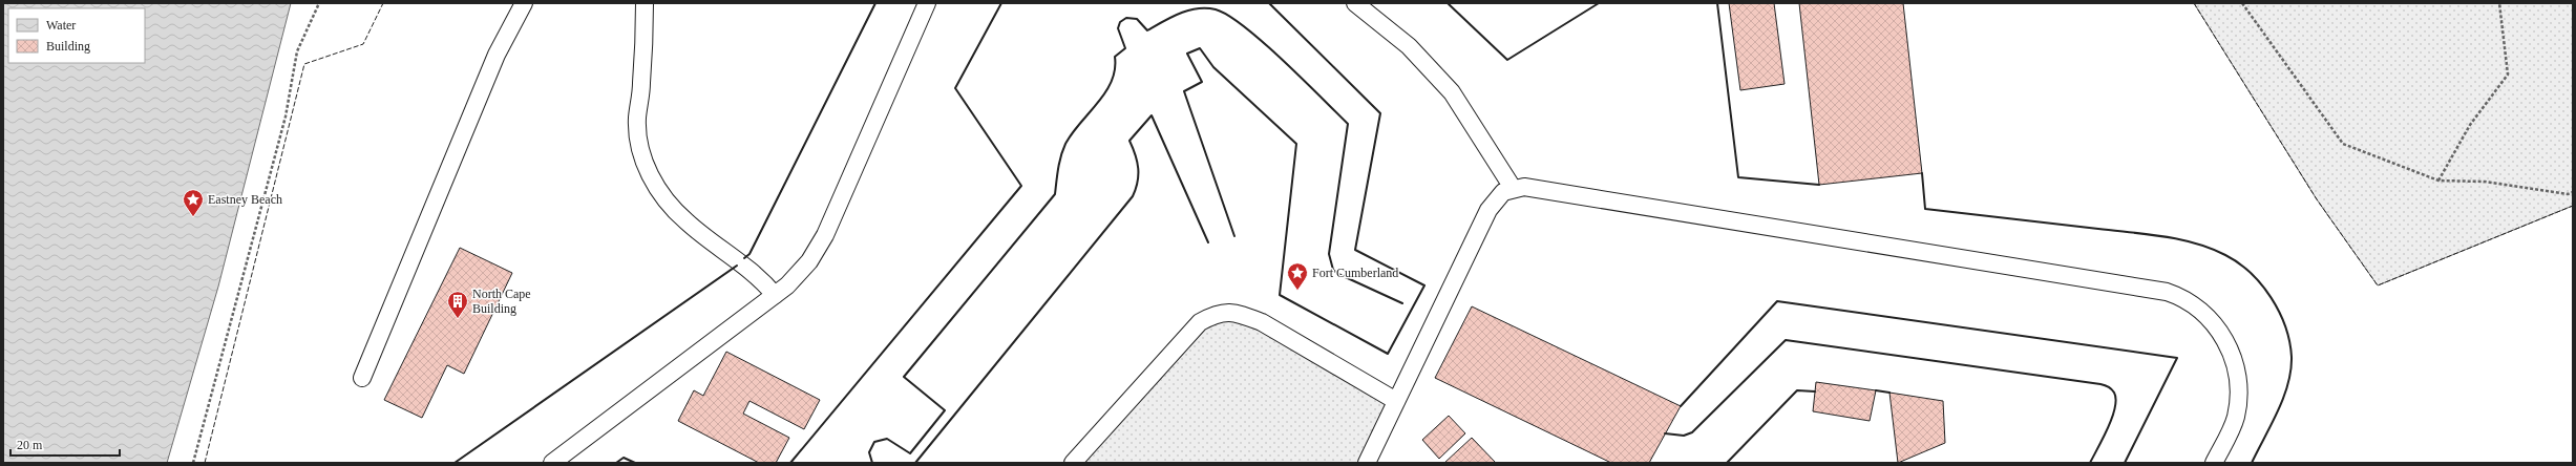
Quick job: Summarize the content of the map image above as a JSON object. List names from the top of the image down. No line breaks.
{"places":{"place":["Eastney Beach","Fort Cumberland"],"building":["North Cape Building"]},"legend":["Water","Building"],"scale_bar":"20 m"}
